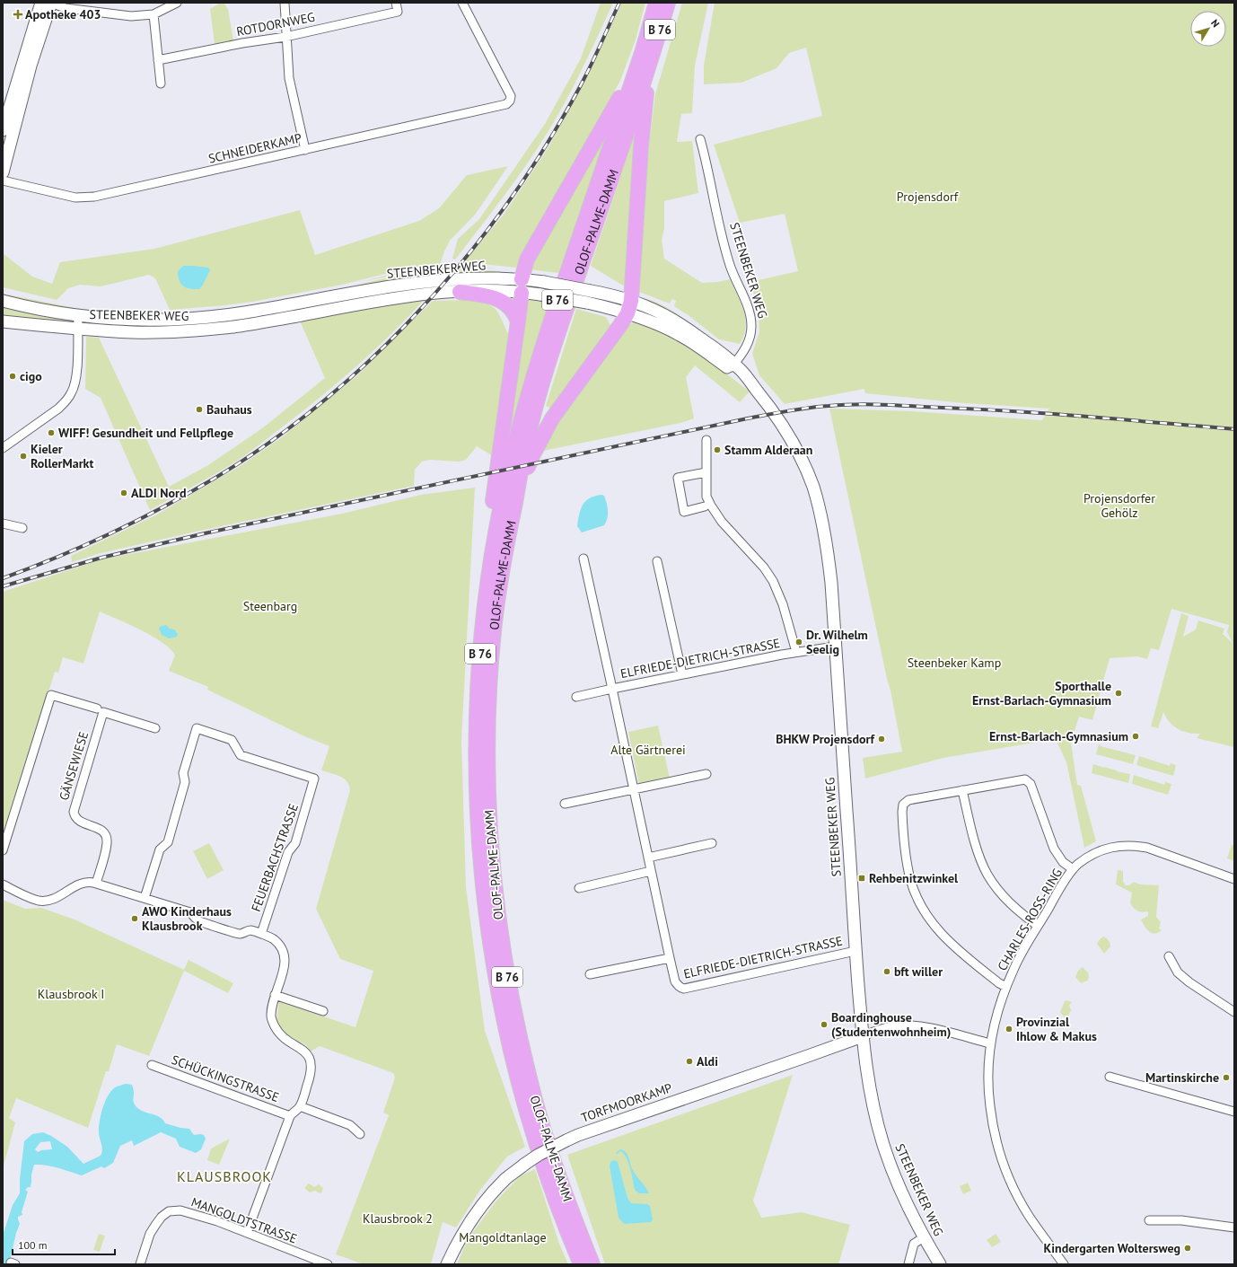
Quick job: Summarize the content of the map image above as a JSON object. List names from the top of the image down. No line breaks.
{"streets":{"highway":["B 76","OLOF-PALME-DAMM"],"main road":["STEENBEKER WEG","TORFMOORKAMP"],"street":["ROTDORNWEG","SCHNEIDERKAMP","ELFRIEDE-DIETRICH-STRASSE","GÄNSEWIESE","FEUERBACHSTRASSE","CHARLES-ROSS-RING","SCHÜCKINGSTRASSE","MANGOLDTSTRASSE"]},"crossings":[["STEENBEKER WEG","ELFRIEDE-DIETRICH-STRASSE"],["STEENBEKER WEG","TORFMOORKAMP"]],"districts":["KLAUSBROOK"],"parks":["Projensdorf","Projensdorfer Gehölz","Steenbarg","Steenbeker Kamp","Alte Gärtnerei","Klausbrook I","Klausbrook 2","Mangoldtanlage"],"places":{"health":["Apotheke 403"],"other":["cigo","Bauhaus","WIFF! Gesundheit und Fellpflege","Stamm Alderaan","Kieler RollerMarkt","ALDI Nord","Dr. Wilhelm Seelig","Sporthalle Ernst-Barlach-Gymnasium","Ernst-Barlach-Gymnasium","BHKW Projensdorf","AWO Kinderhaus Klausbrook","bft willer","Boardinghouse (Studentenwohnheim)","Provinzial Ihlow & Makus","Aldi","Martinskirche","Kindergarten Woltersweg"],"transit":["Rehbenitzwinkel"]},"scale_bar":"100 m","north":"top right"}
